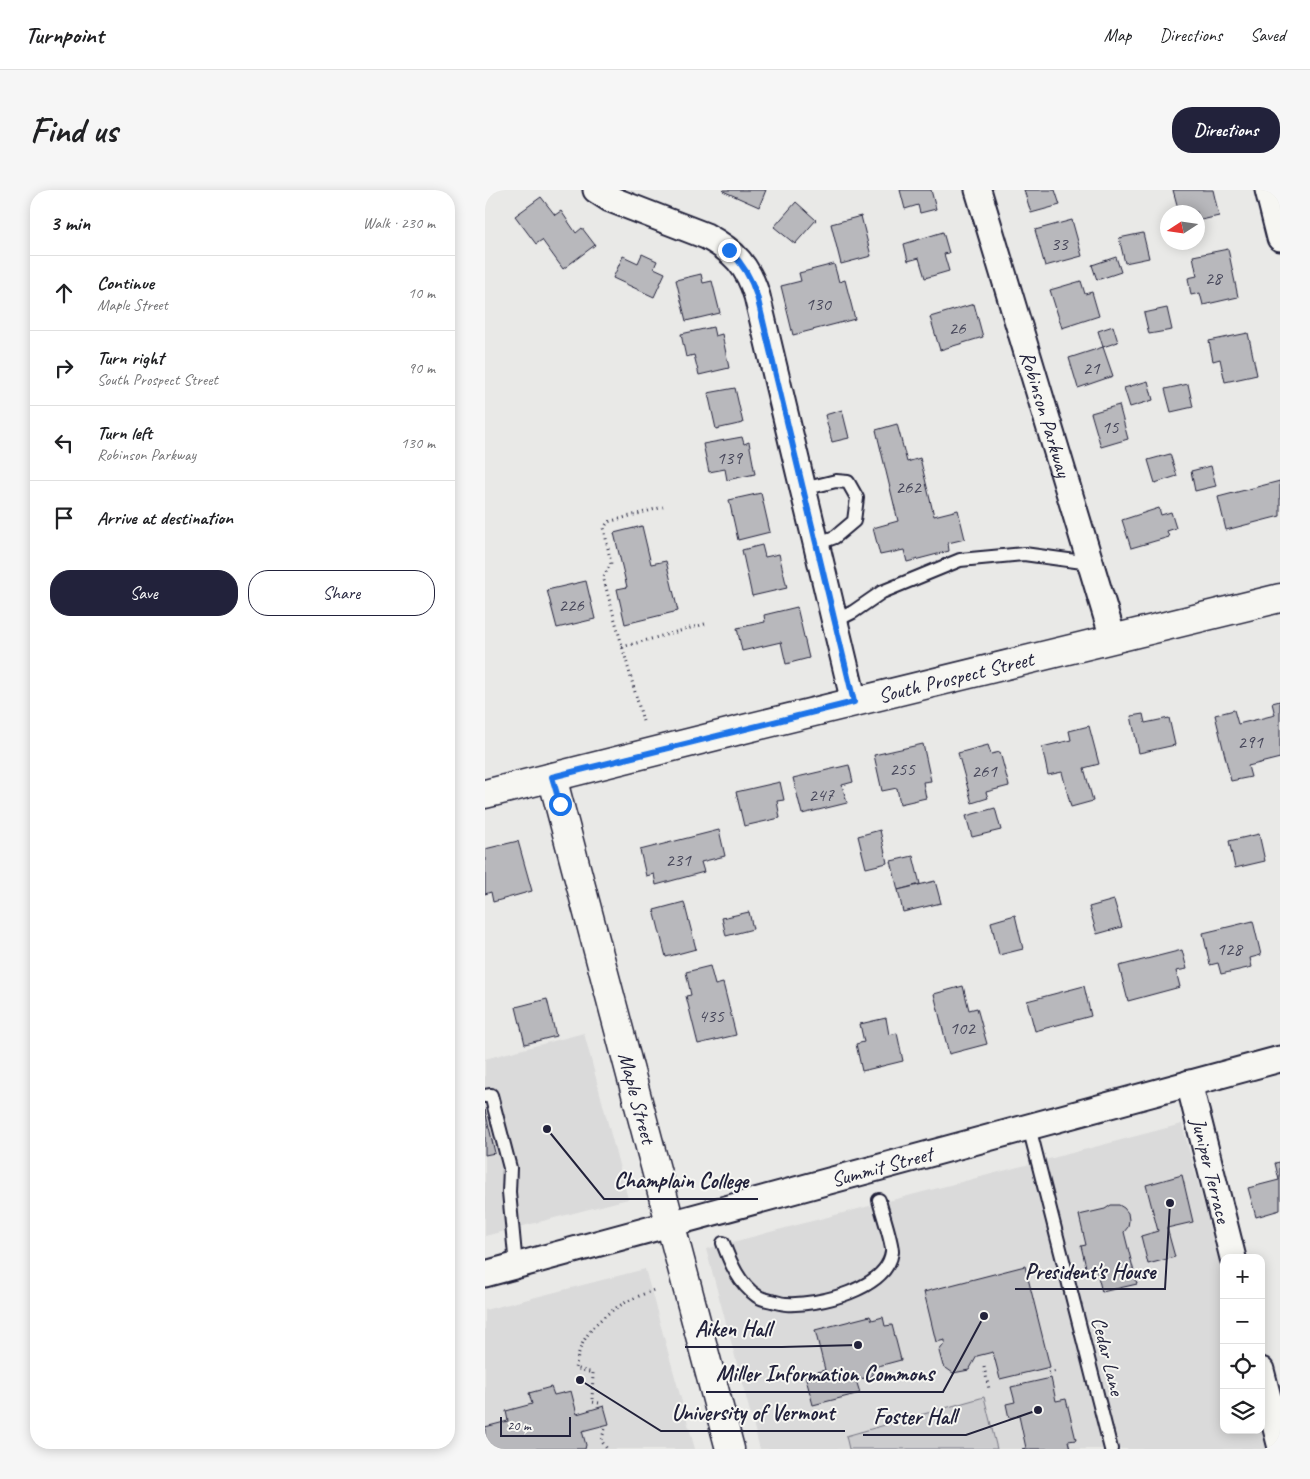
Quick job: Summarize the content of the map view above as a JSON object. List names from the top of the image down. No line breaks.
{"streets":{"street":["Robinson Parkway","South Prospect Street","Maple Street","Summit Street","Juniper Terrace"],"lane":["Cedar Lane"]},"crossings":[["Robinson Parkway","South Prospect Street"],["South Prospect Street","Maple Street"],["Maple Street","Summit Street"],["Summit Street","Juniper Terrace"],["Summit Street","Cedar Lane"]],"places":["Champlain College","President's House","Miller Information Commons","Aiken Hall","University of Vermont","Foster Hall"],"house_numbers":["33","28","130","26","21","15","139","262","226","291","255","261","247","231","128","435","102"],"scale_bar":"20 m","north":"left","page":{"header":"Turnpoint","nav":["Map","Directions","Saved"],"buttons":["Directions",["Save","Share"]],"title":"Find us","heading":["3 min","Walk · 230 m"],"list":[["Continue","Maple Street","10 m"],["Turn right","South Prospect Street","90 m"],["Turn left","Robinson Parkway","130 m"],"Arrive at destination"],"map_buttons":["+","−"],"scale":"20 m"}}
